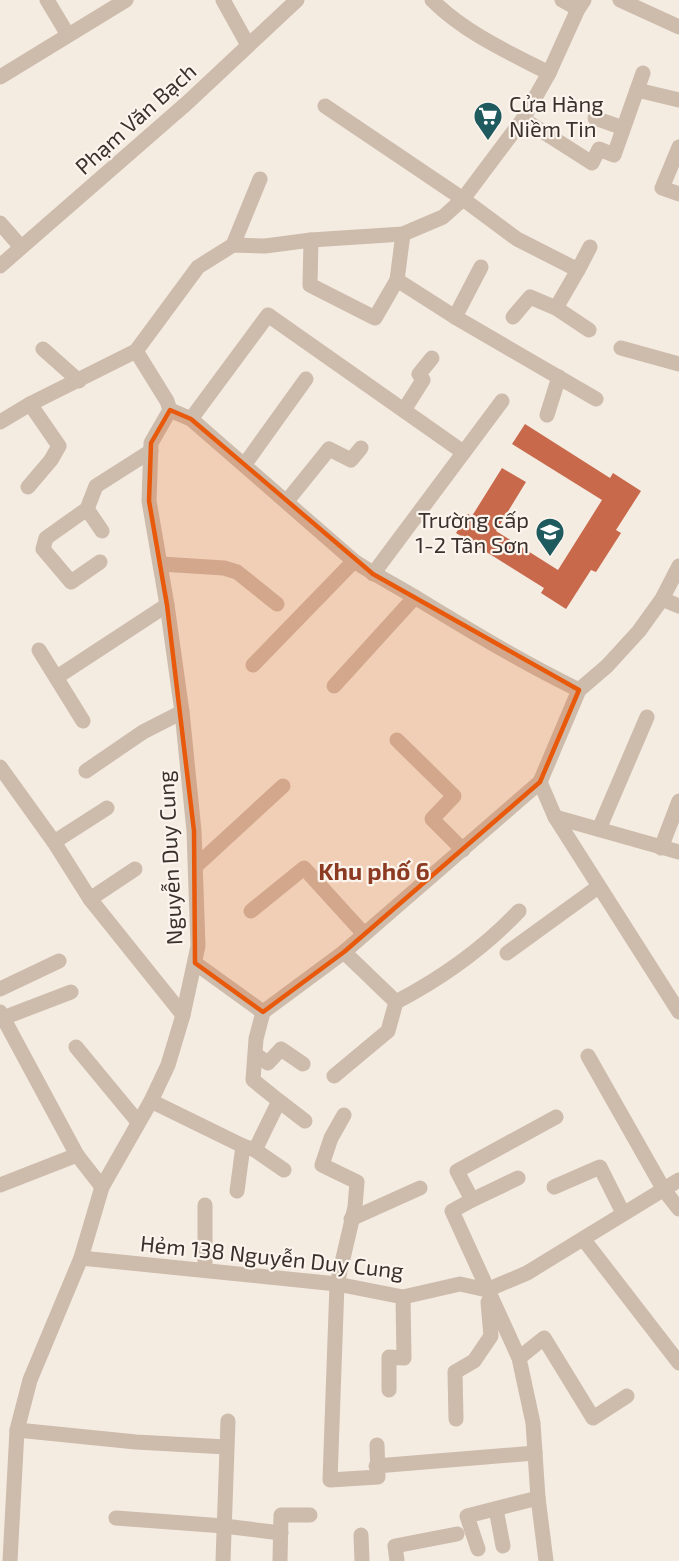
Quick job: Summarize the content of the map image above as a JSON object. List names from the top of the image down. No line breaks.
{"streets":{"street":["Phạm Văn Bạch","Nguyễn Duy Cung","Hẻm 138 Nguyễn Duy Cung"]},"crossings":[["Nguyễn Duy Cung","Hẻm 138 Nguyễn Duy Cung"]],"districts":["Khu phố 6"],"places":{"supermarket":["Cửa Hàng Niềm Tin"],"school or university":["Trường cấp 1-2 Tân Sơn"]}}
